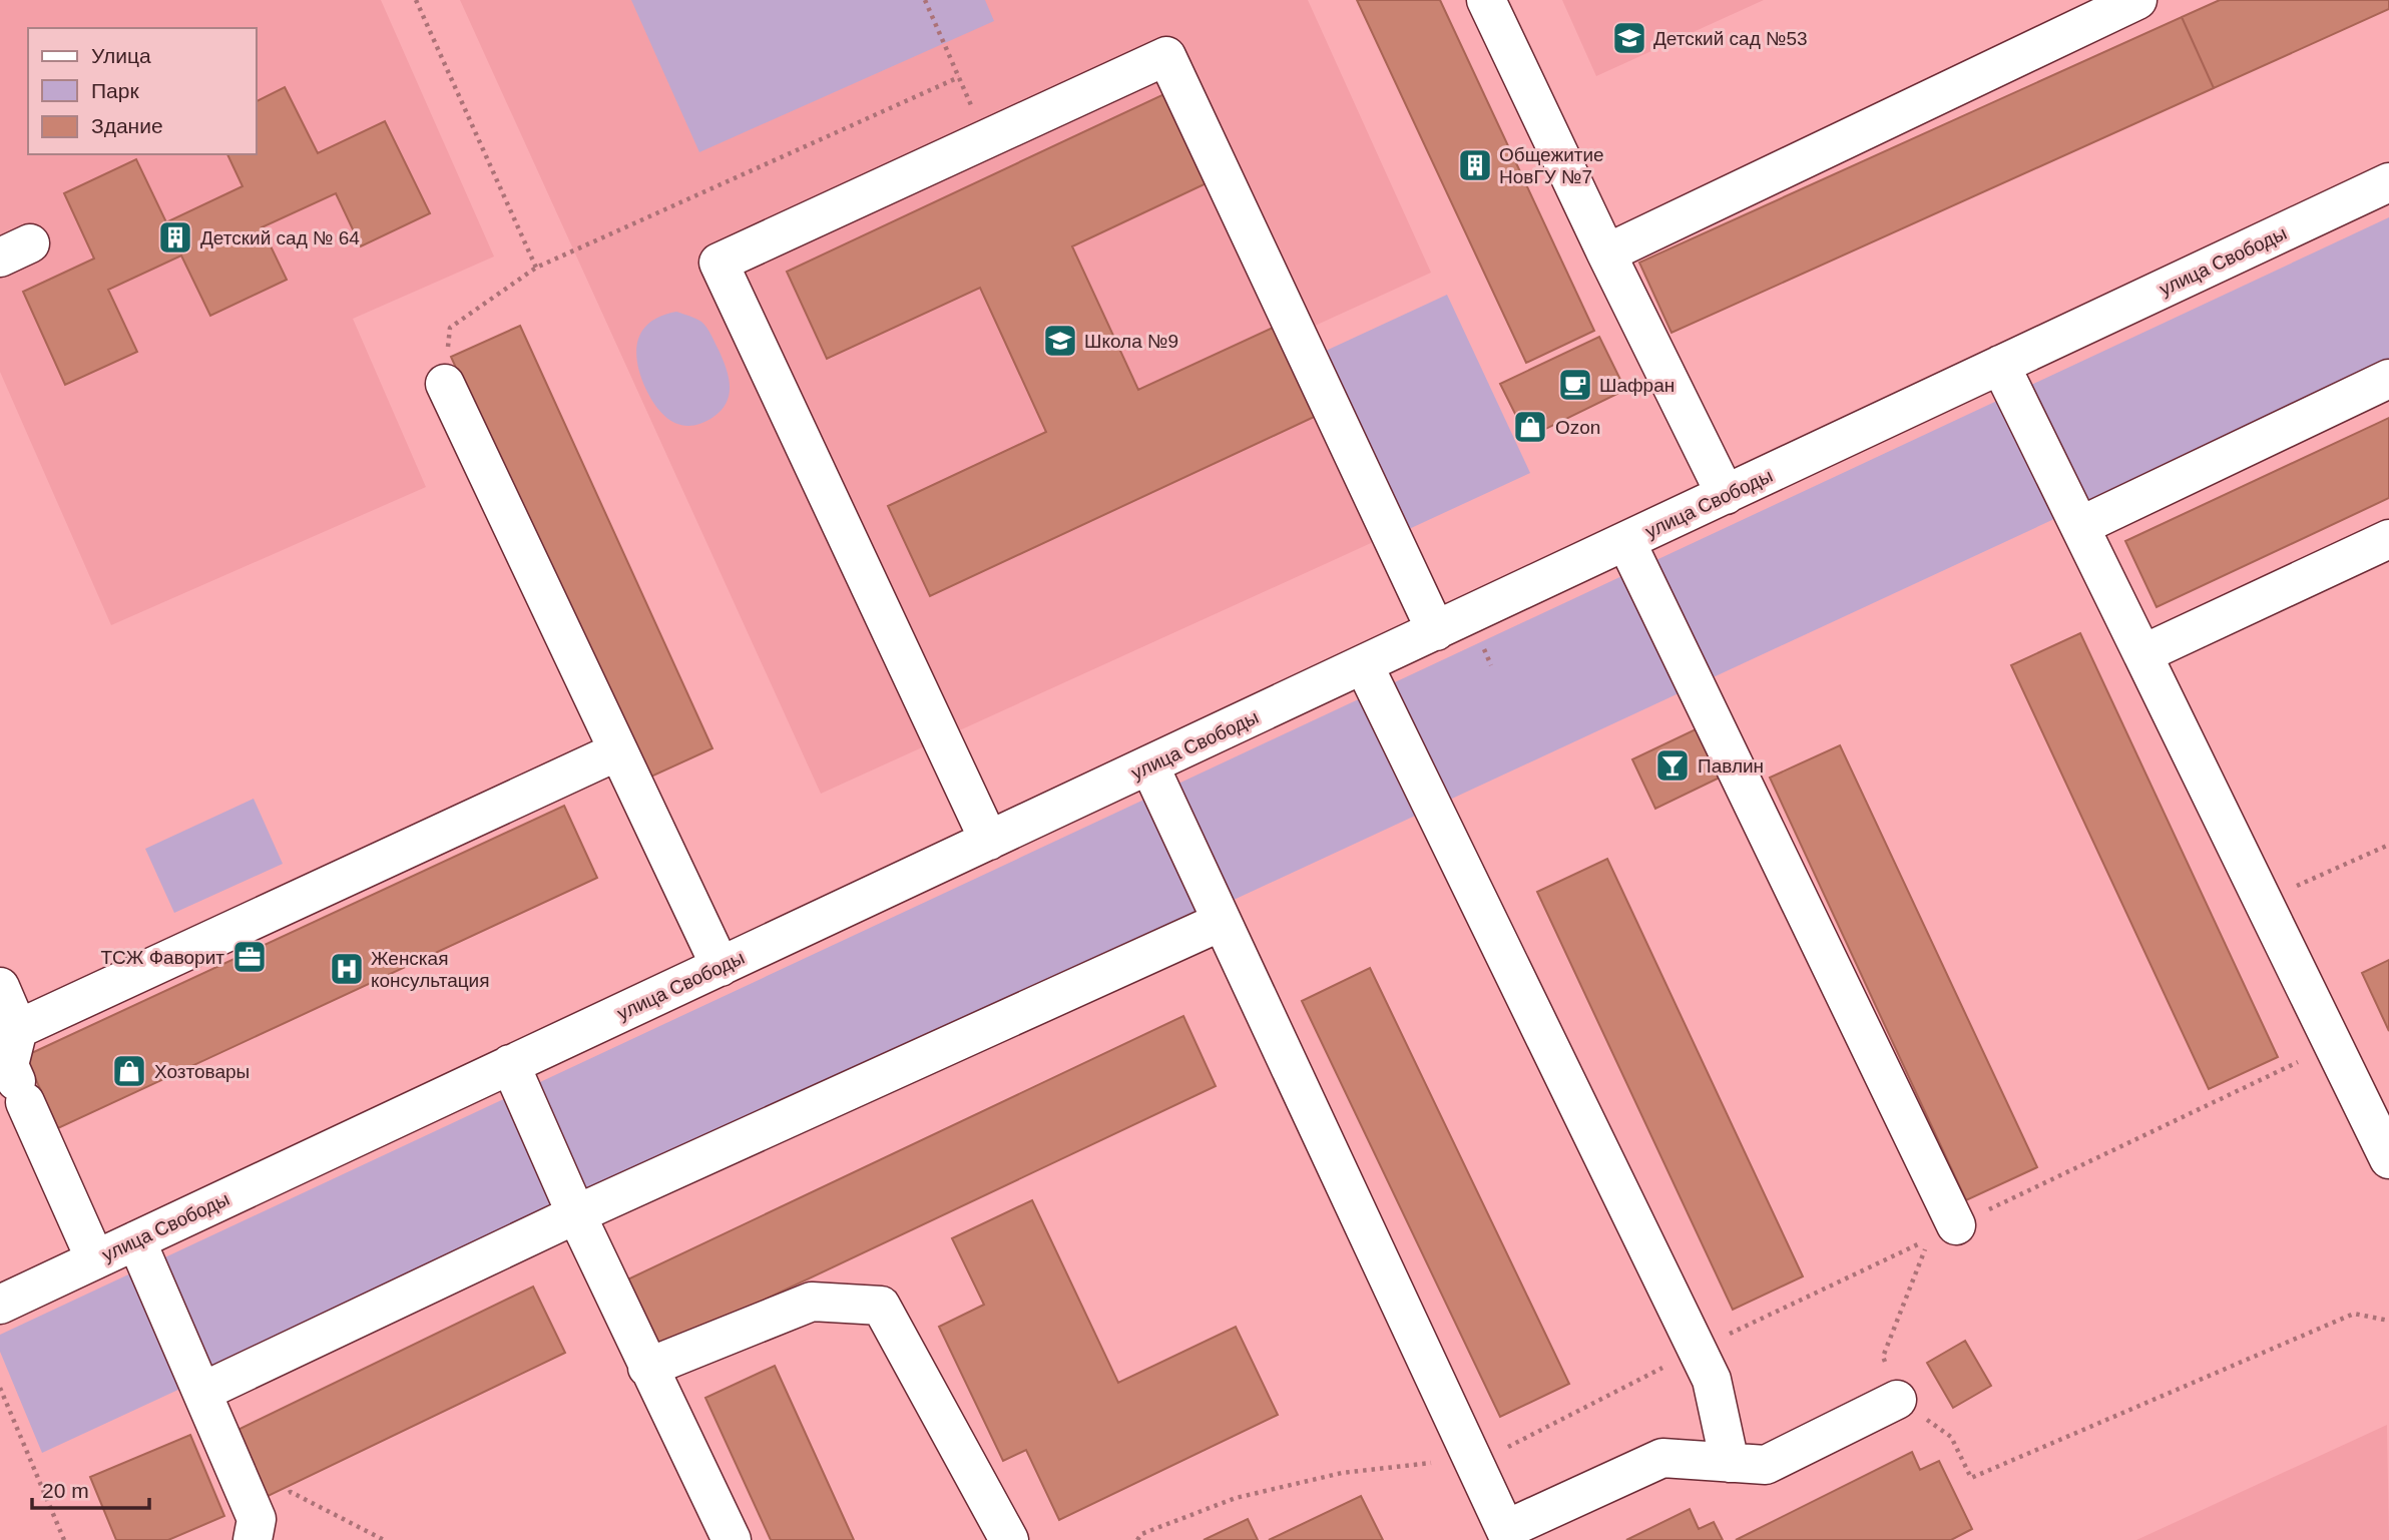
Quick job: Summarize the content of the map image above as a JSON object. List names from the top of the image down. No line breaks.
{"streets":{"street":["улица Свободы"]},"places":{"school or university":["Детский сад №53","Школа №9"],"building":["Общежитие НовГУ №7","Детский сад № 64"],"cafe":["Шафран"],"shop":["Ozon","Хозтовары"],"bar":["Павлин"],"office":["ТСЖ Фаворит"],"hospital":["Женская консультация"]},"legend":["Улица","Парк","Здание"],"scale_bar":"20 m"}
